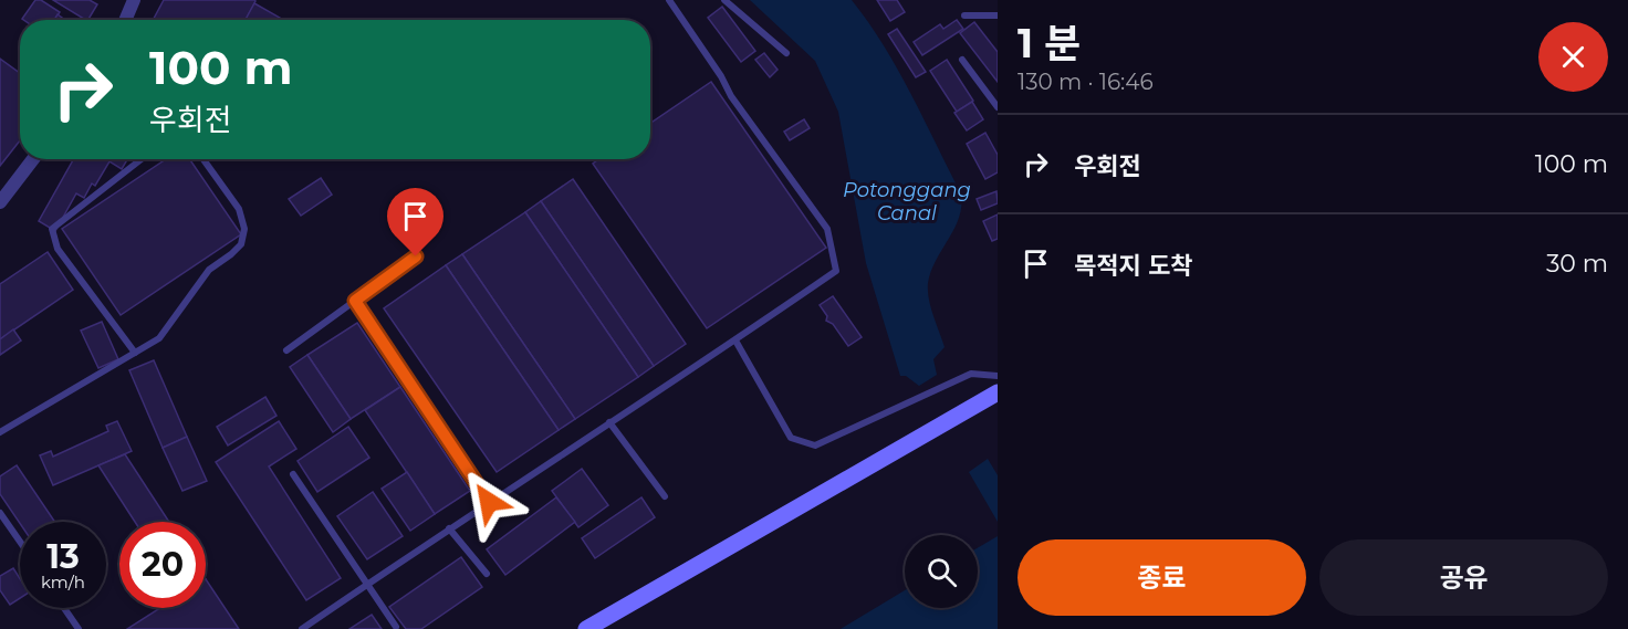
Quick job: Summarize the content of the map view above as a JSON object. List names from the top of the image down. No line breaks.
{"water":["Potonggang Canal"],"page":{"heading":["1 분","130 m · 16:46"],"turn":["100 m","우회전"],"list":[{"name":"우회전","value":"100 m"},{"name":"목적지 도착","value":"30 m"}],"speed":"13 km/h","limit":"20","buttons":["종료","공유"]}}
